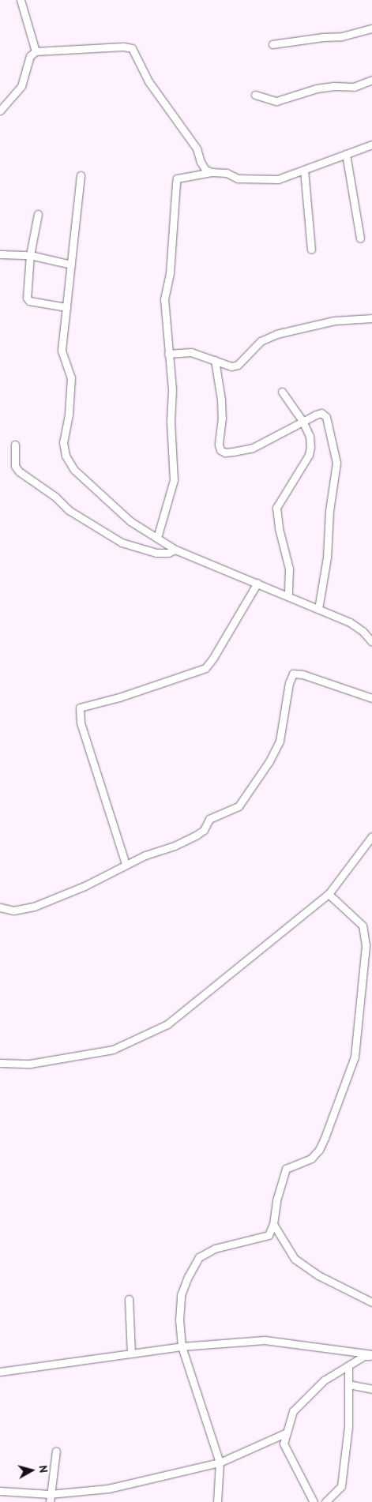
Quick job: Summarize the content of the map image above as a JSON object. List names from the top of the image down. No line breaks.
{"north":"right"}
